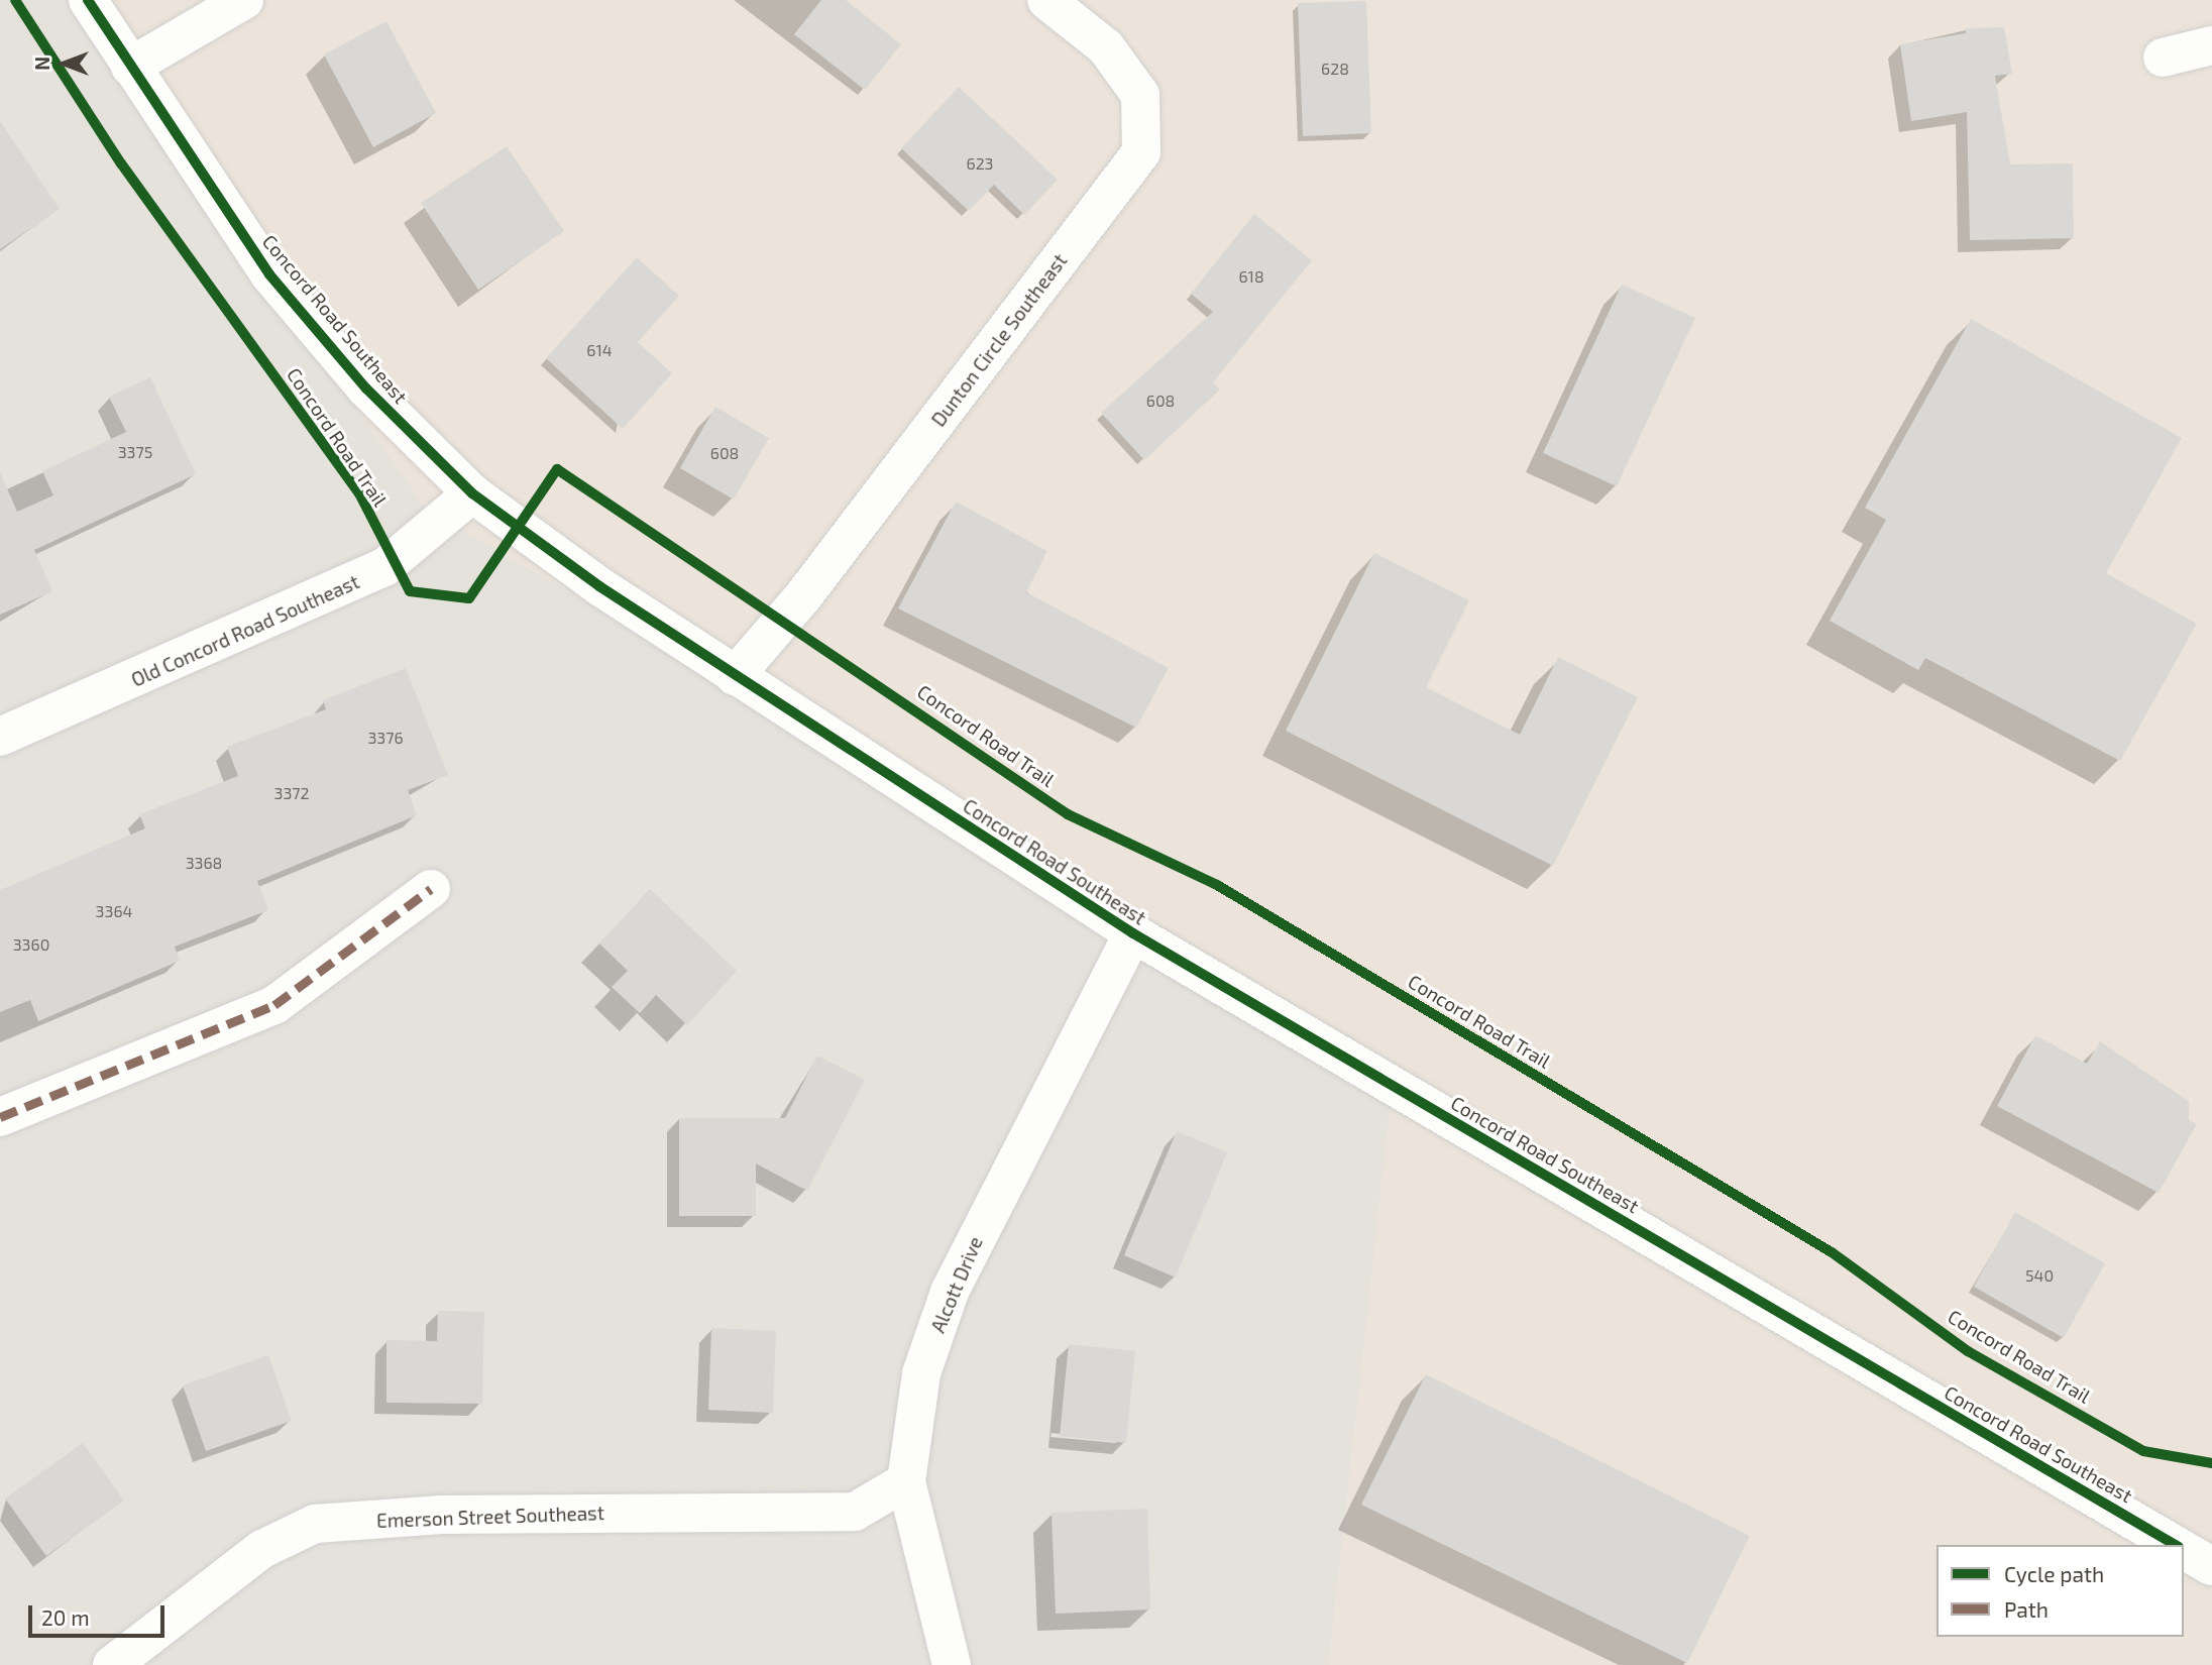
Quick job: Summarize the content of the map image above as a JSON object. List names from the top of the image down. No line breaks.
{"streets":{"street":["Concord Road Southeast","Dunton Circle Southeast","Old Concord Road Southeast","Alcott Drive","Emerson Street Southeast"],"cycle path":["Concord Road Trail"]},"crossings":[["Concord Road Southeast","Dunton Circle Southeast"],["Concord Road Southeast","Old Concord Road Southeast"],["Concord Road Southeast","Alcott Drive"],["Alcott Drive","Emerson Street Southeast"]],"house_numbers":["628","623","618","614","608","3375","608","3376","3372","3368","3364","3360","540"],"legend":["Cycle path","Path"],"scale_bar":"20 m","north":"left"}
